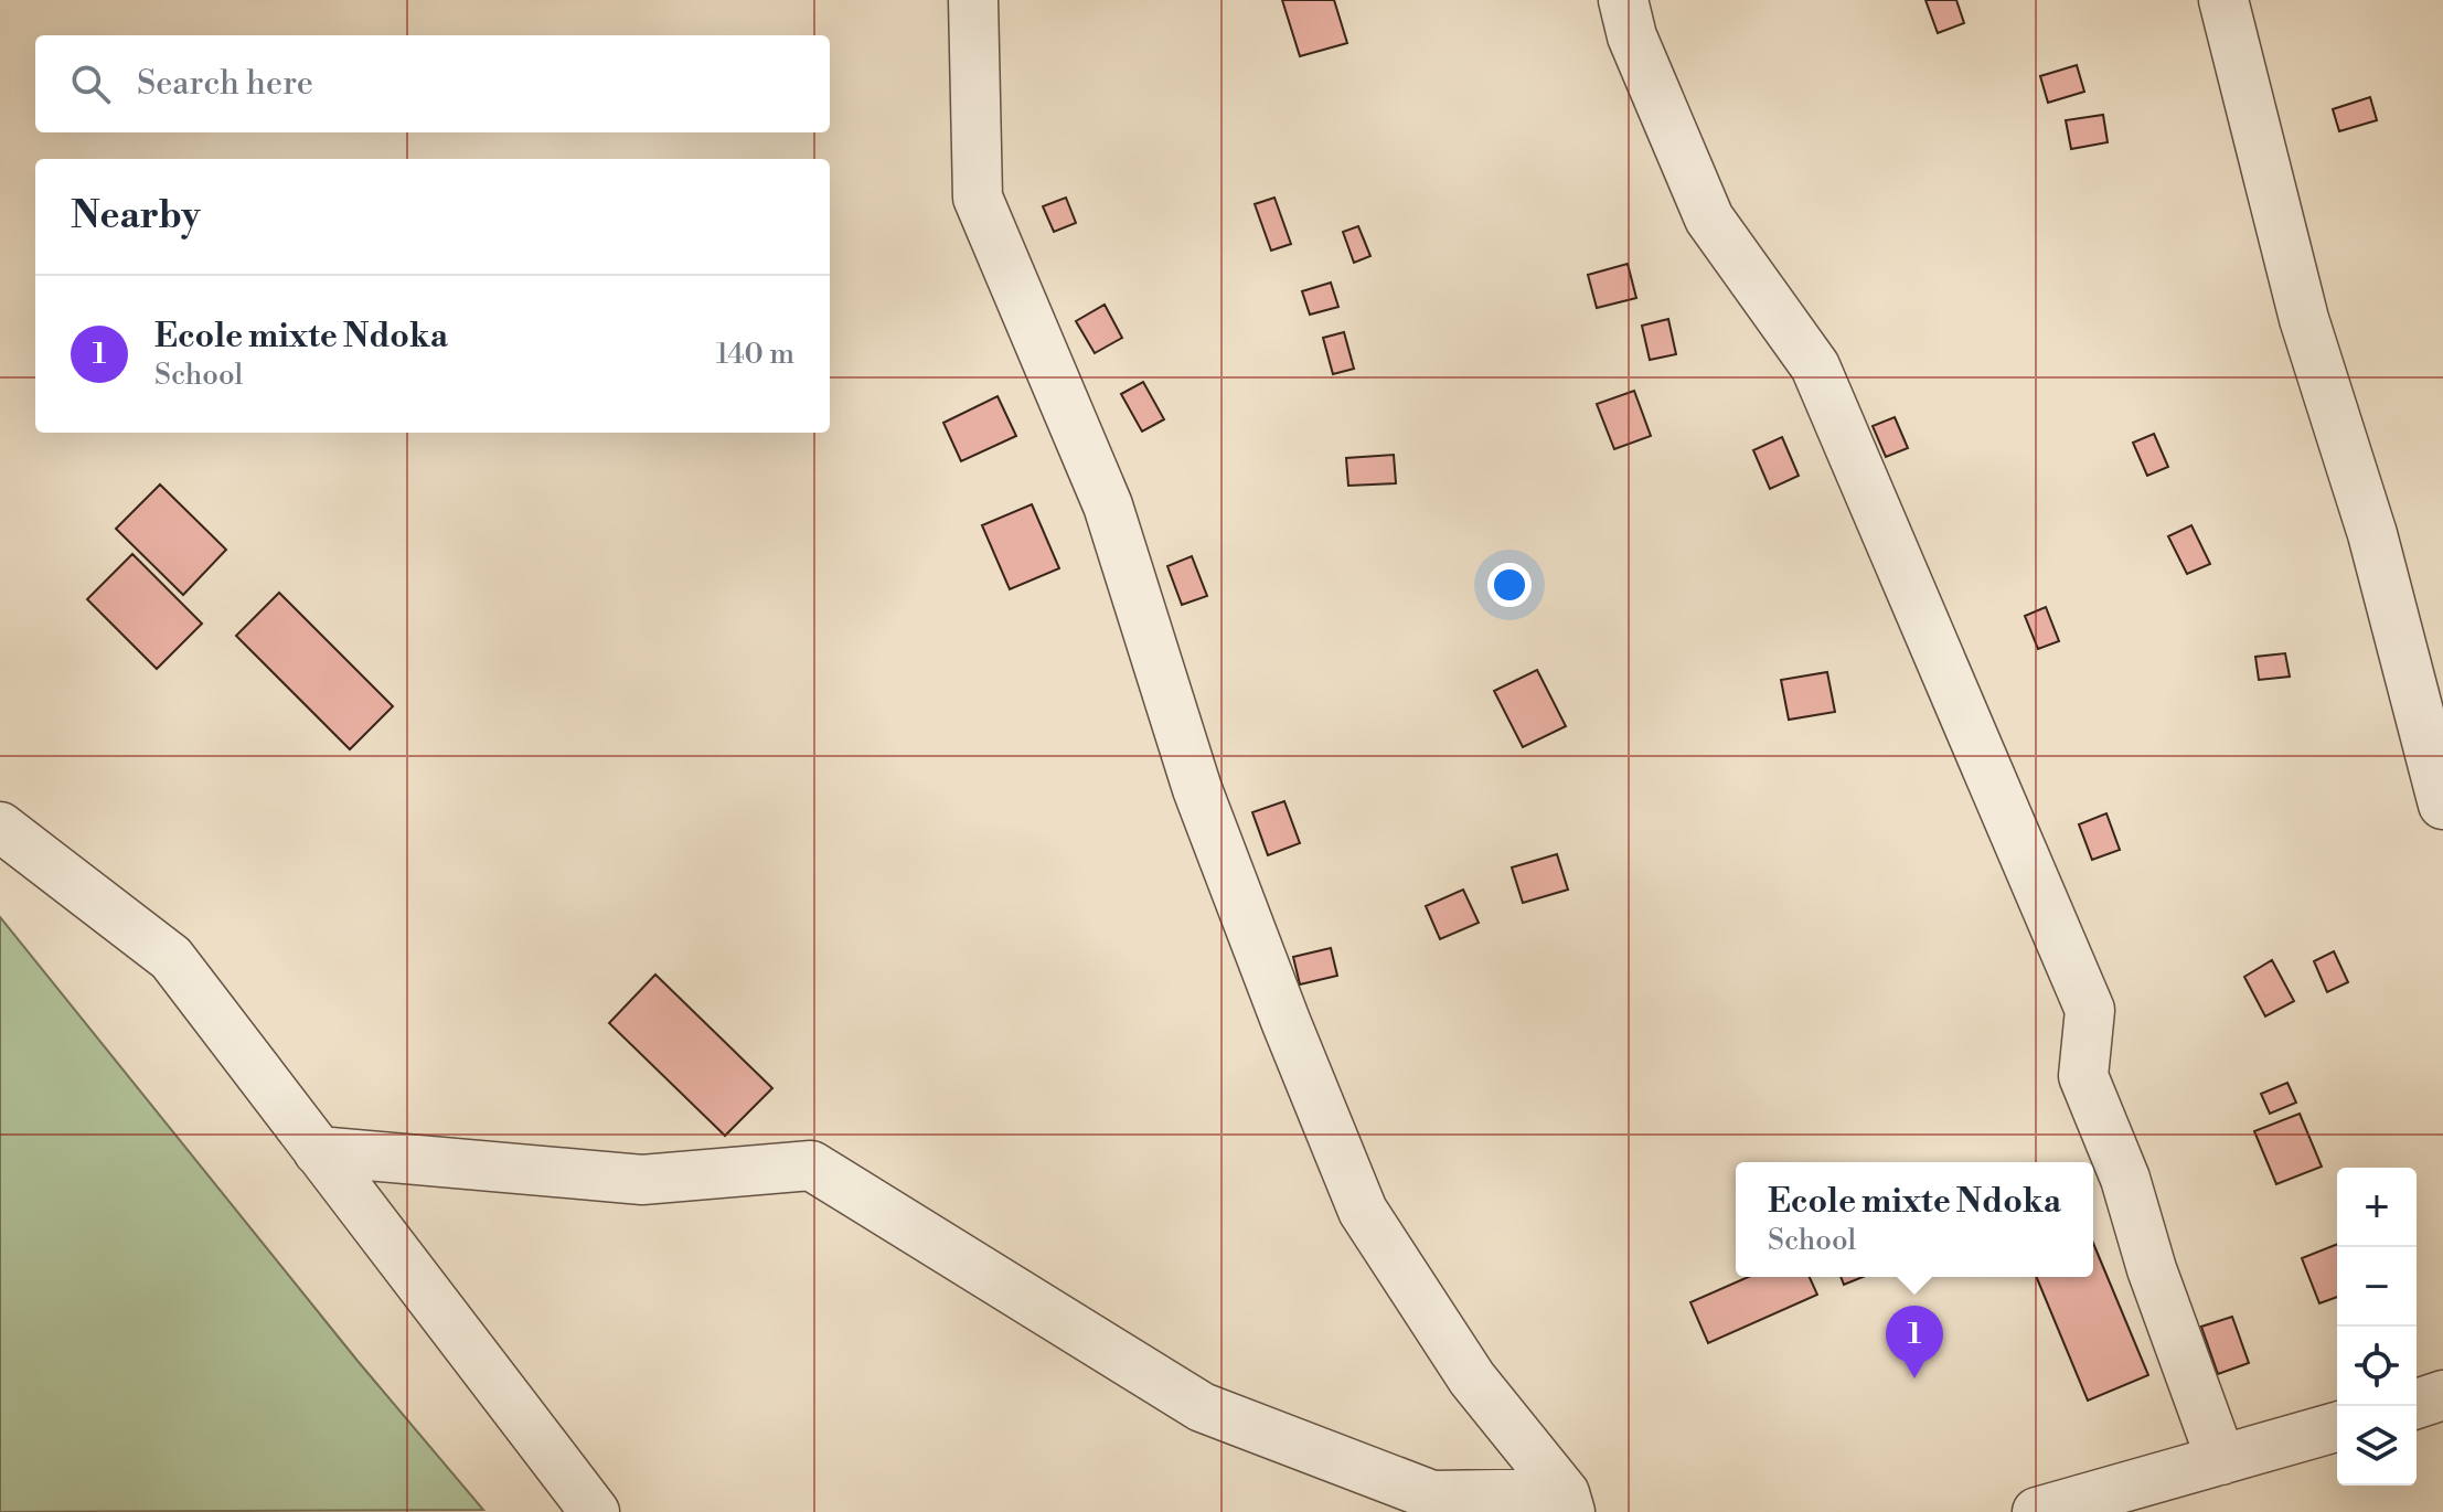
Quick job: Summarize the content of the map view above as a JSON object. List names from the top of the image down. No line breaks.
{"page":{"search":"Search here","heading":"Nearby","list":[{"mark":"1","name":"Ecole mixte Ndoka","note":"School","value":"140 m"}],"popup":["Ecole mixte Ndoka","School"],"map_buttons":["+","−"],"pins":"1"}}
